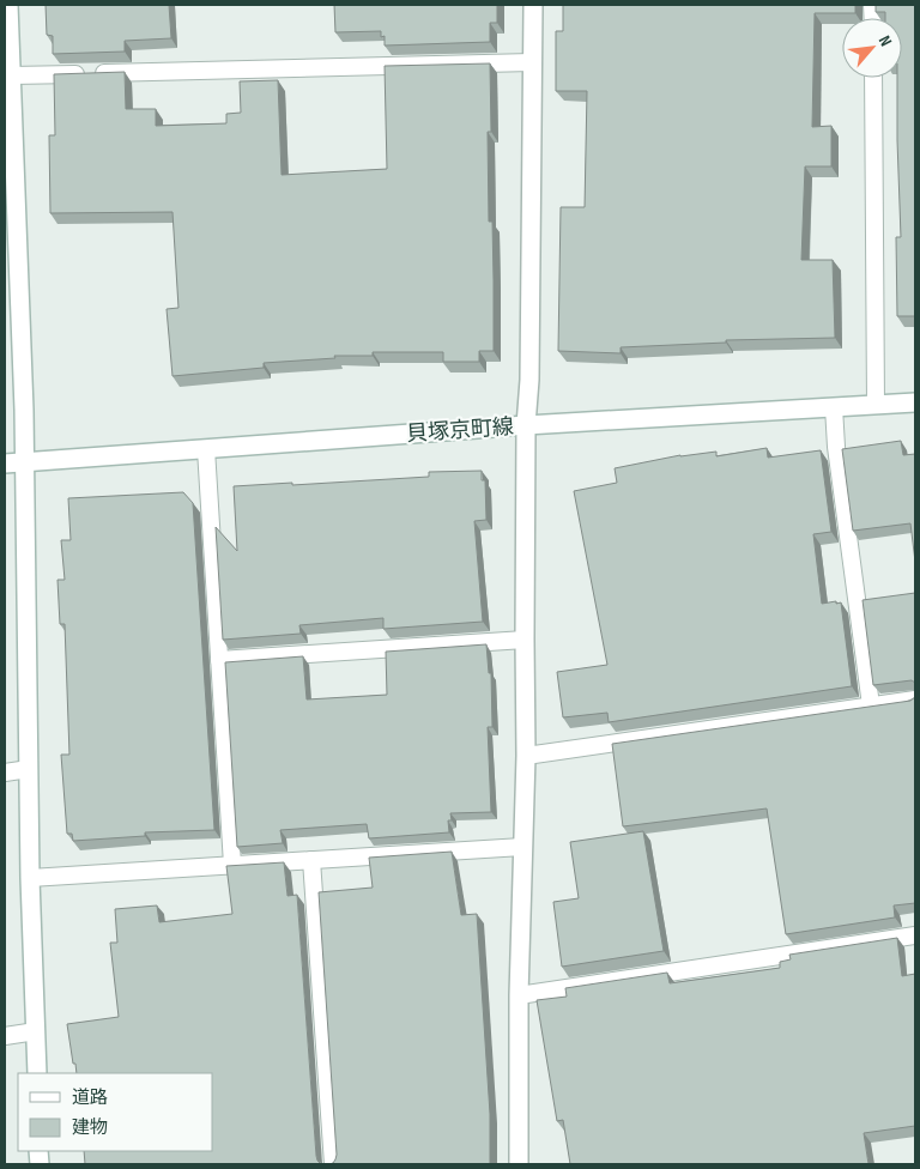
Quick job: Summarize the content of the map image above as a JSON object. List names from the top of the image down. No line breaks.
{"streets":{"street":["貝塚京町線"]},"legend":["道路","建物"],"north":"top right"}
